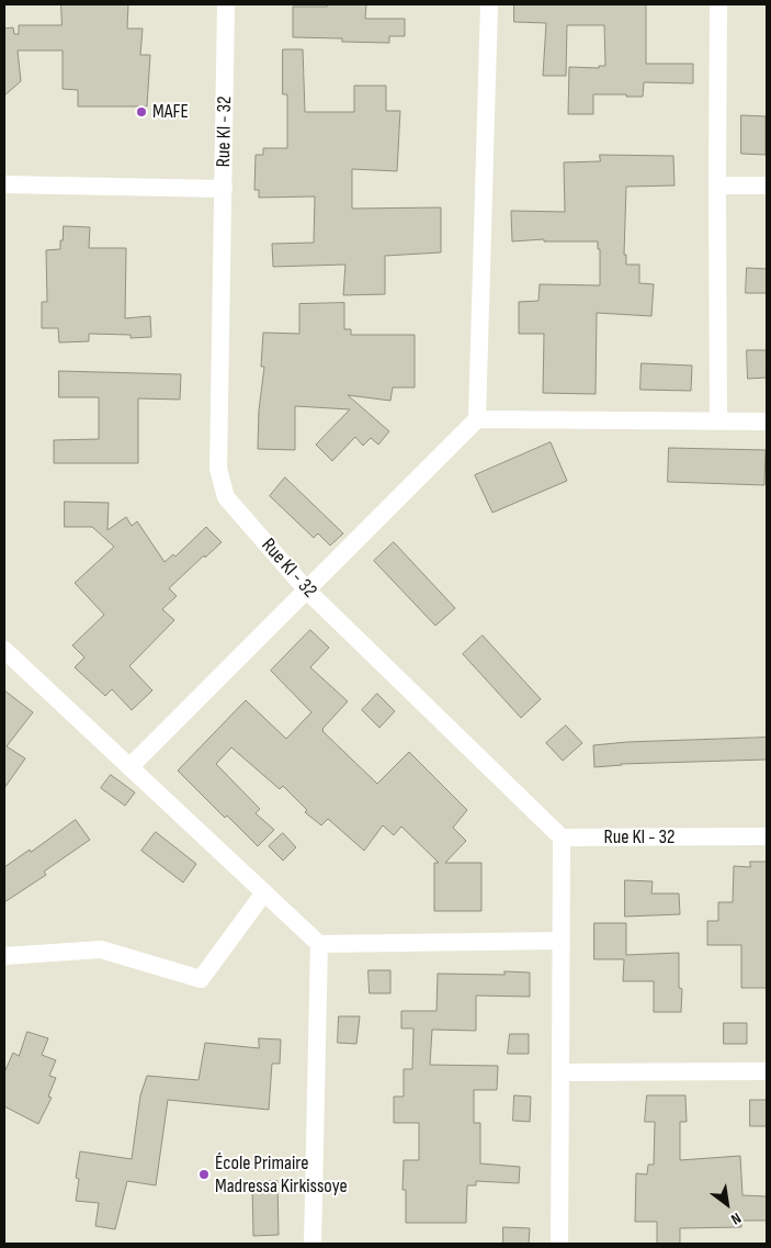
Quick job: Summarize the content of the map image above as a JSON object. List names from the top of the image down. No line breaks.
{"streets":{"street":["Rue KI - 32"]},"places":["MAFE","École Primaire Madressa Kirkissoye"],"north":"bottom right"}
